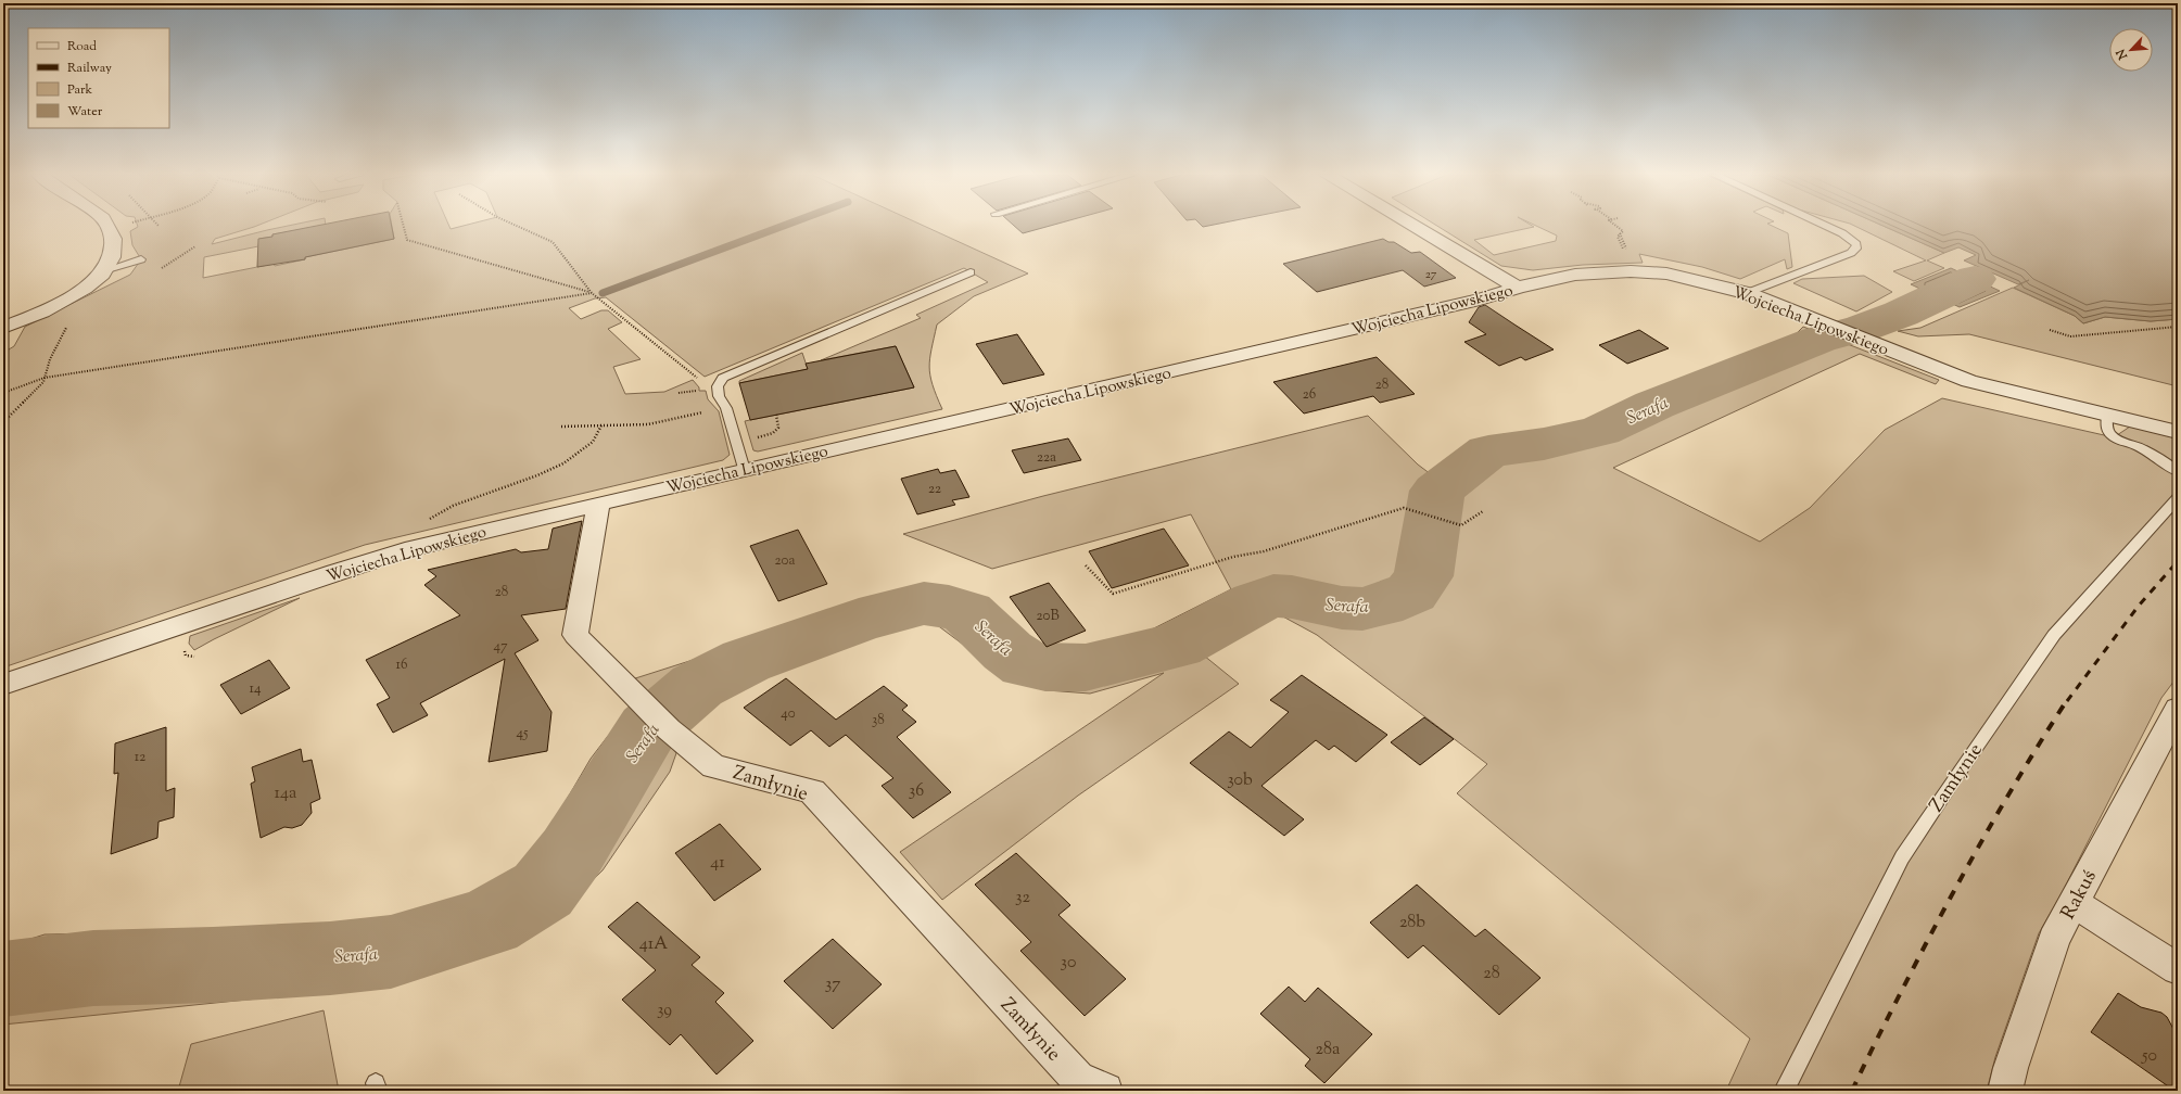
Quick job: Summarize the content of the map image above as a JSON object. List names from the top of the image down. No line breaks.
{"streets":{"street":["Wojciecha Lipowskiego","Zamłynie","Rakuś"]},"crossings":[["Wojciecha Lipowskiego","Zamłynie"]],"water":["Serafa"],"house_numbers":["27","28","26","22a","22","20a","28","20B","47","16","14","40","38","45","12","30b","36","14a","41","32","28b","41A","30","28","37","39","28a","50"],"legend":["Road","Railway","Park","Water"],"north":"bottom left"}
